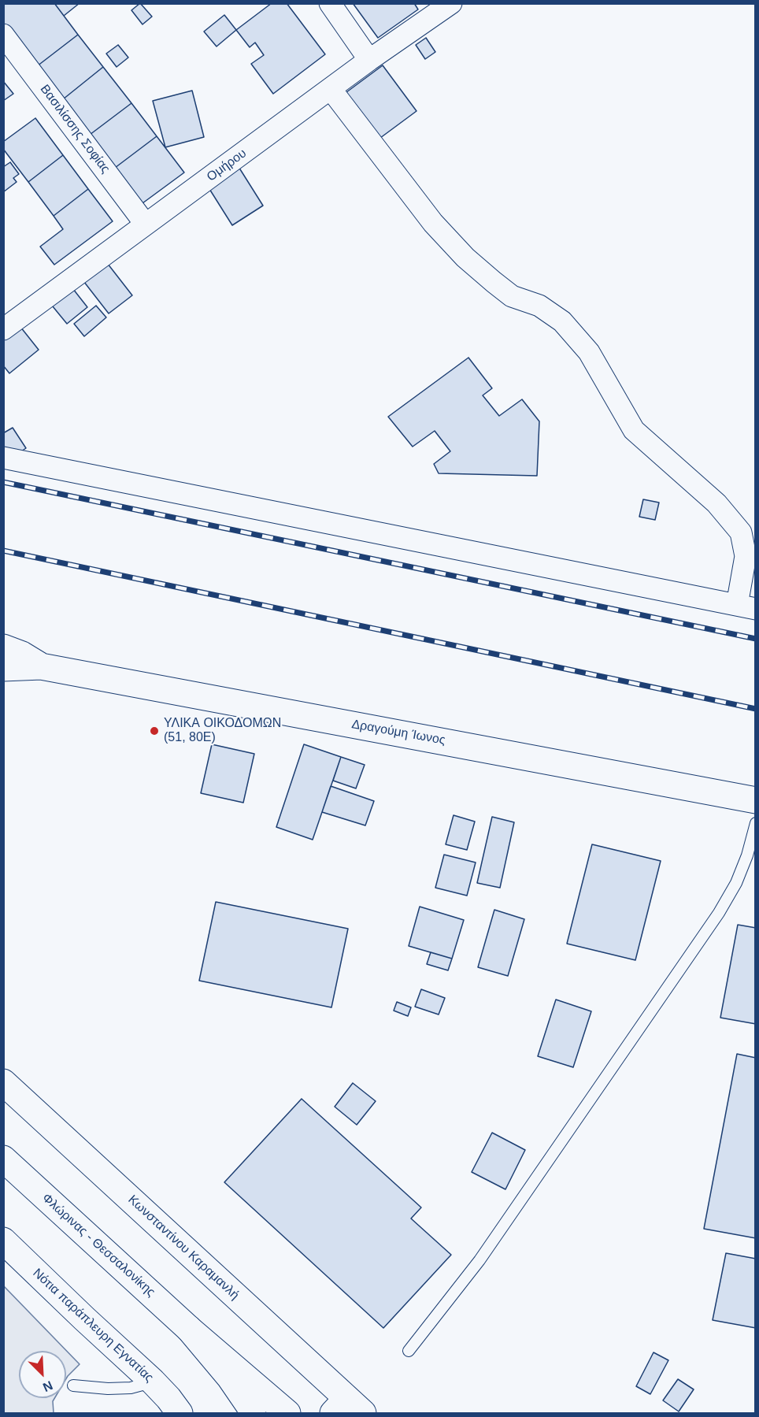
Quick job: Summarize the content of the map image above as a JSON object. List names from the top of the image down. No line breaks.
{"streets":{"main road":["Δραγούμη Ίωνος","Φλώρινας - Θεσσαλονίκης","Κωνσταντίνου Καραμανλή","Νότια παράπλευρη Εγνατίας"],"street":["Βασιλίσσης Σοφίας","Ομήρου"]},"crossings":[["Βασιλίσσης Σοφίας","Ομήρου"]],"places":["ΥΛΙΚΑ ΟΙΚΟΔΟΜΩΝ (51, 80Ε)"],"north":"bottom right"}
